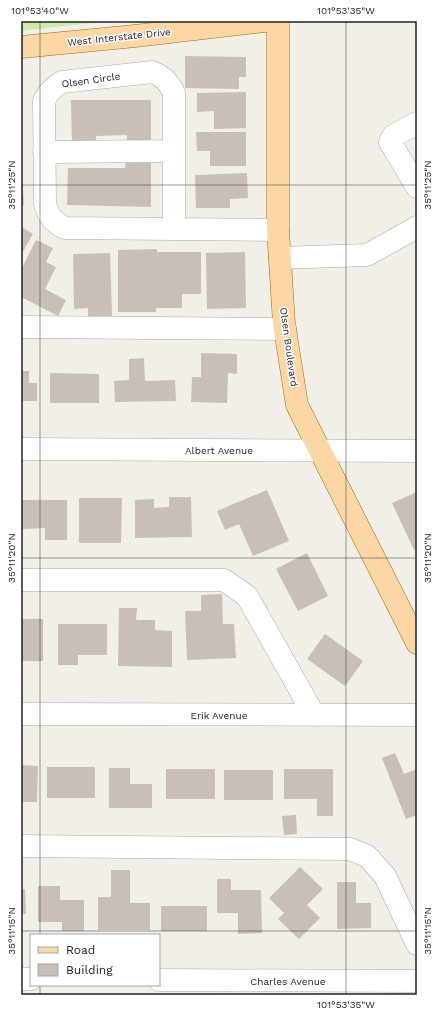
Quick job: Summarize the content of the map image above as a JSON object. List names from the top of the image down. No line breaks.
{"streets":{"main road":["West Interstate Drive","Olsen Boulevard"],"street":["Olsen Circle","Albert Avenue","Erik Avenue","Charles Avenue"]},"crossings":[["Olsen Circle","Olsen Boulevard"],["Olsen Boulevard","Albert Avenue"]],"legend":["Road","Building"],"coordinates":["101°53'40\"W","101°53'35\"W","35°11'25\"N","35°11'20\"N","35°11'15\"N"]}
